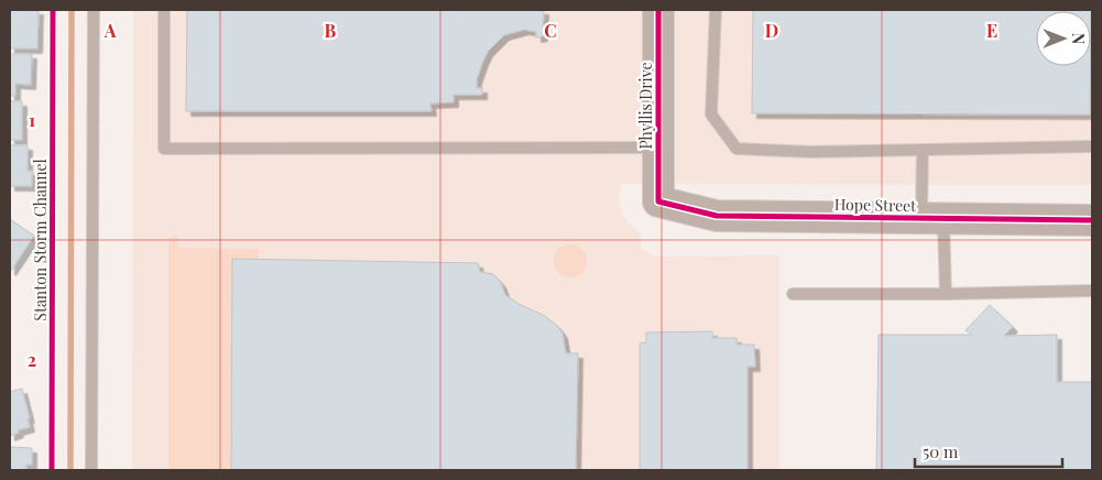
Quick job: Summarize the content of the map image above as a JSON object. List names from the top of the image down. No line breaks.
{"streets":{"street":["Phyllis Drive","Hope Street"],"cycle path":["Stanton Storm Channel"]},"crossings":[["Phyllis Drive","Hope Street"]],"scale_bar":"50 m","north":"right","grid":{"columns":["A","B","C","D","E"],"rows":["1","2"]}}
